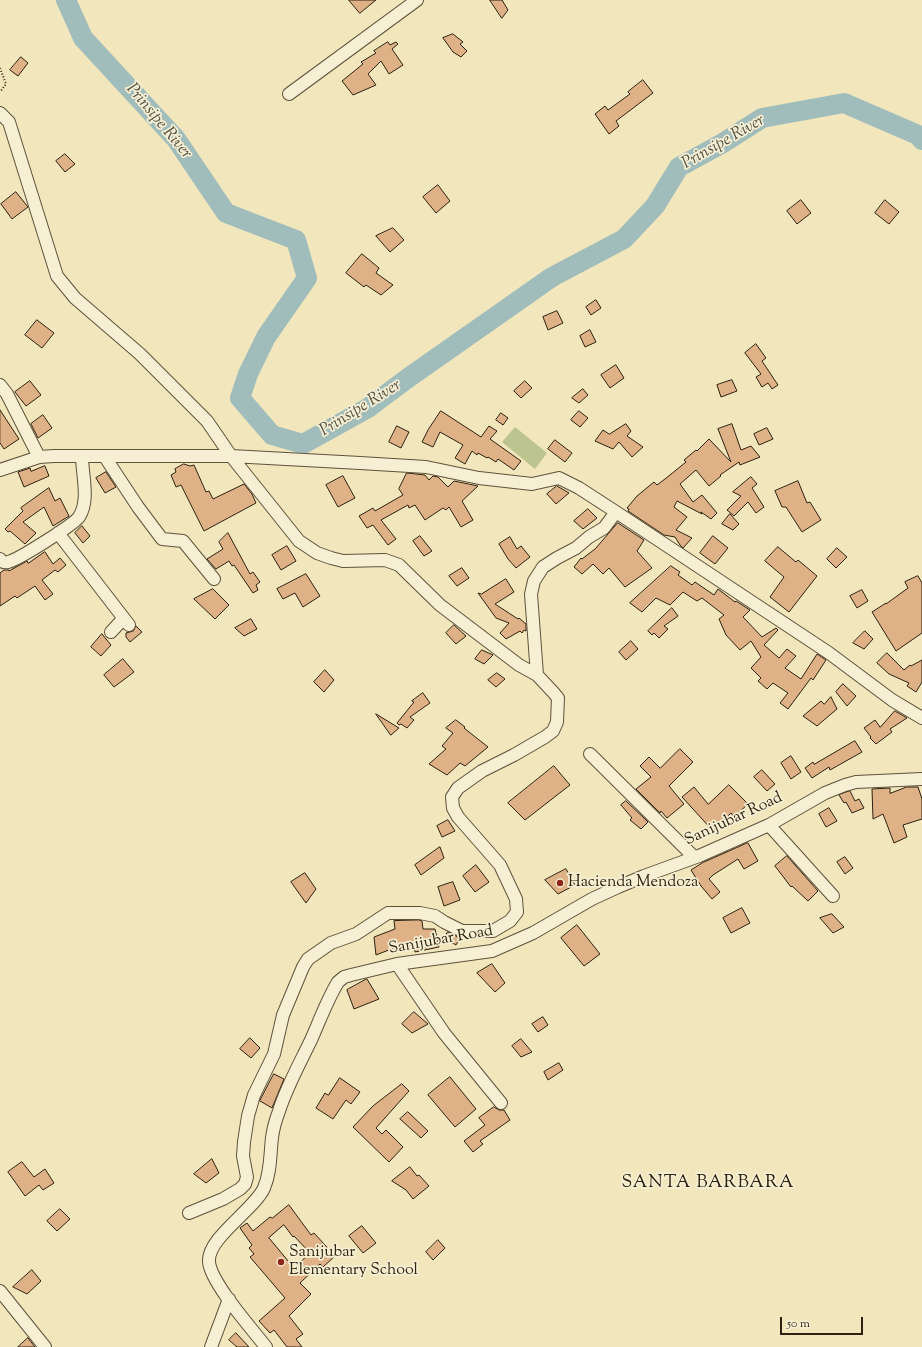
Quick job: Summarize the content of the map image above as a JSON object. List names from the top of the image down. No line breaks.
{"streets":{"street":["Sanijubar Road"]},"districts":["SANTA BARBARA"],"water":["Prinsipe River"],"places":["Hacienda Mendoza","Sanijubar Elementary School"],"scale_bar":"50 m"}
